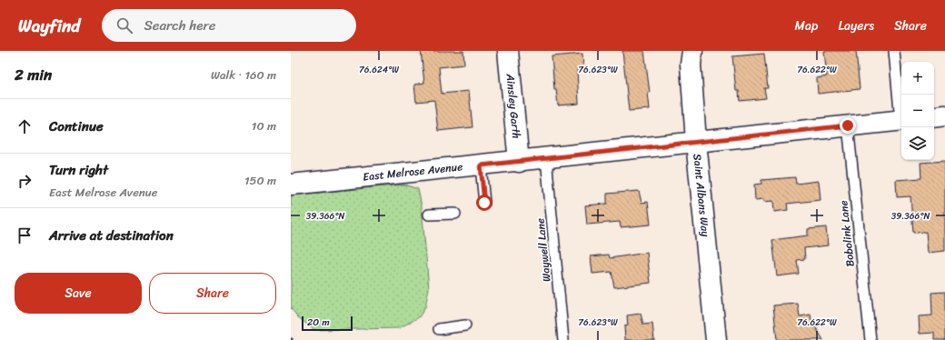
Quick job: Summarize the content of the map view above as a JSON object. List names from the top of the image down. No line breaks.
{"streets":{"street":["Ainsley Garth","East Melrose Avenue","Saint Albans Way"],"lane":["Bobolink Lane","Waywell Lane"]},"crossings":[["Ainsley Garth","East Melrose Avenue"],["East Melrose Avenue","Saint Albans Way"],["East Melrose Avenue","Bobolink Lane"],["East Melrose Avenue","Waywell Lane"]],"scale_bar":"20 m","page":{"header":"Wayfind","search":"Search here","nav":["Map","Layers","Share"],"heading":["2 min","Walk · 160 m"],"map_buttons":["+","−"],"list":[["Continue","10 m"],["Turn right","East Melrose Avenue","150 m"],"Arrive at destination"],"buttons":["Save","Share"],"scale":"20 m"},"coordinates":["76.624°W","76.623°W","76.622°W","39.366°N"]}
